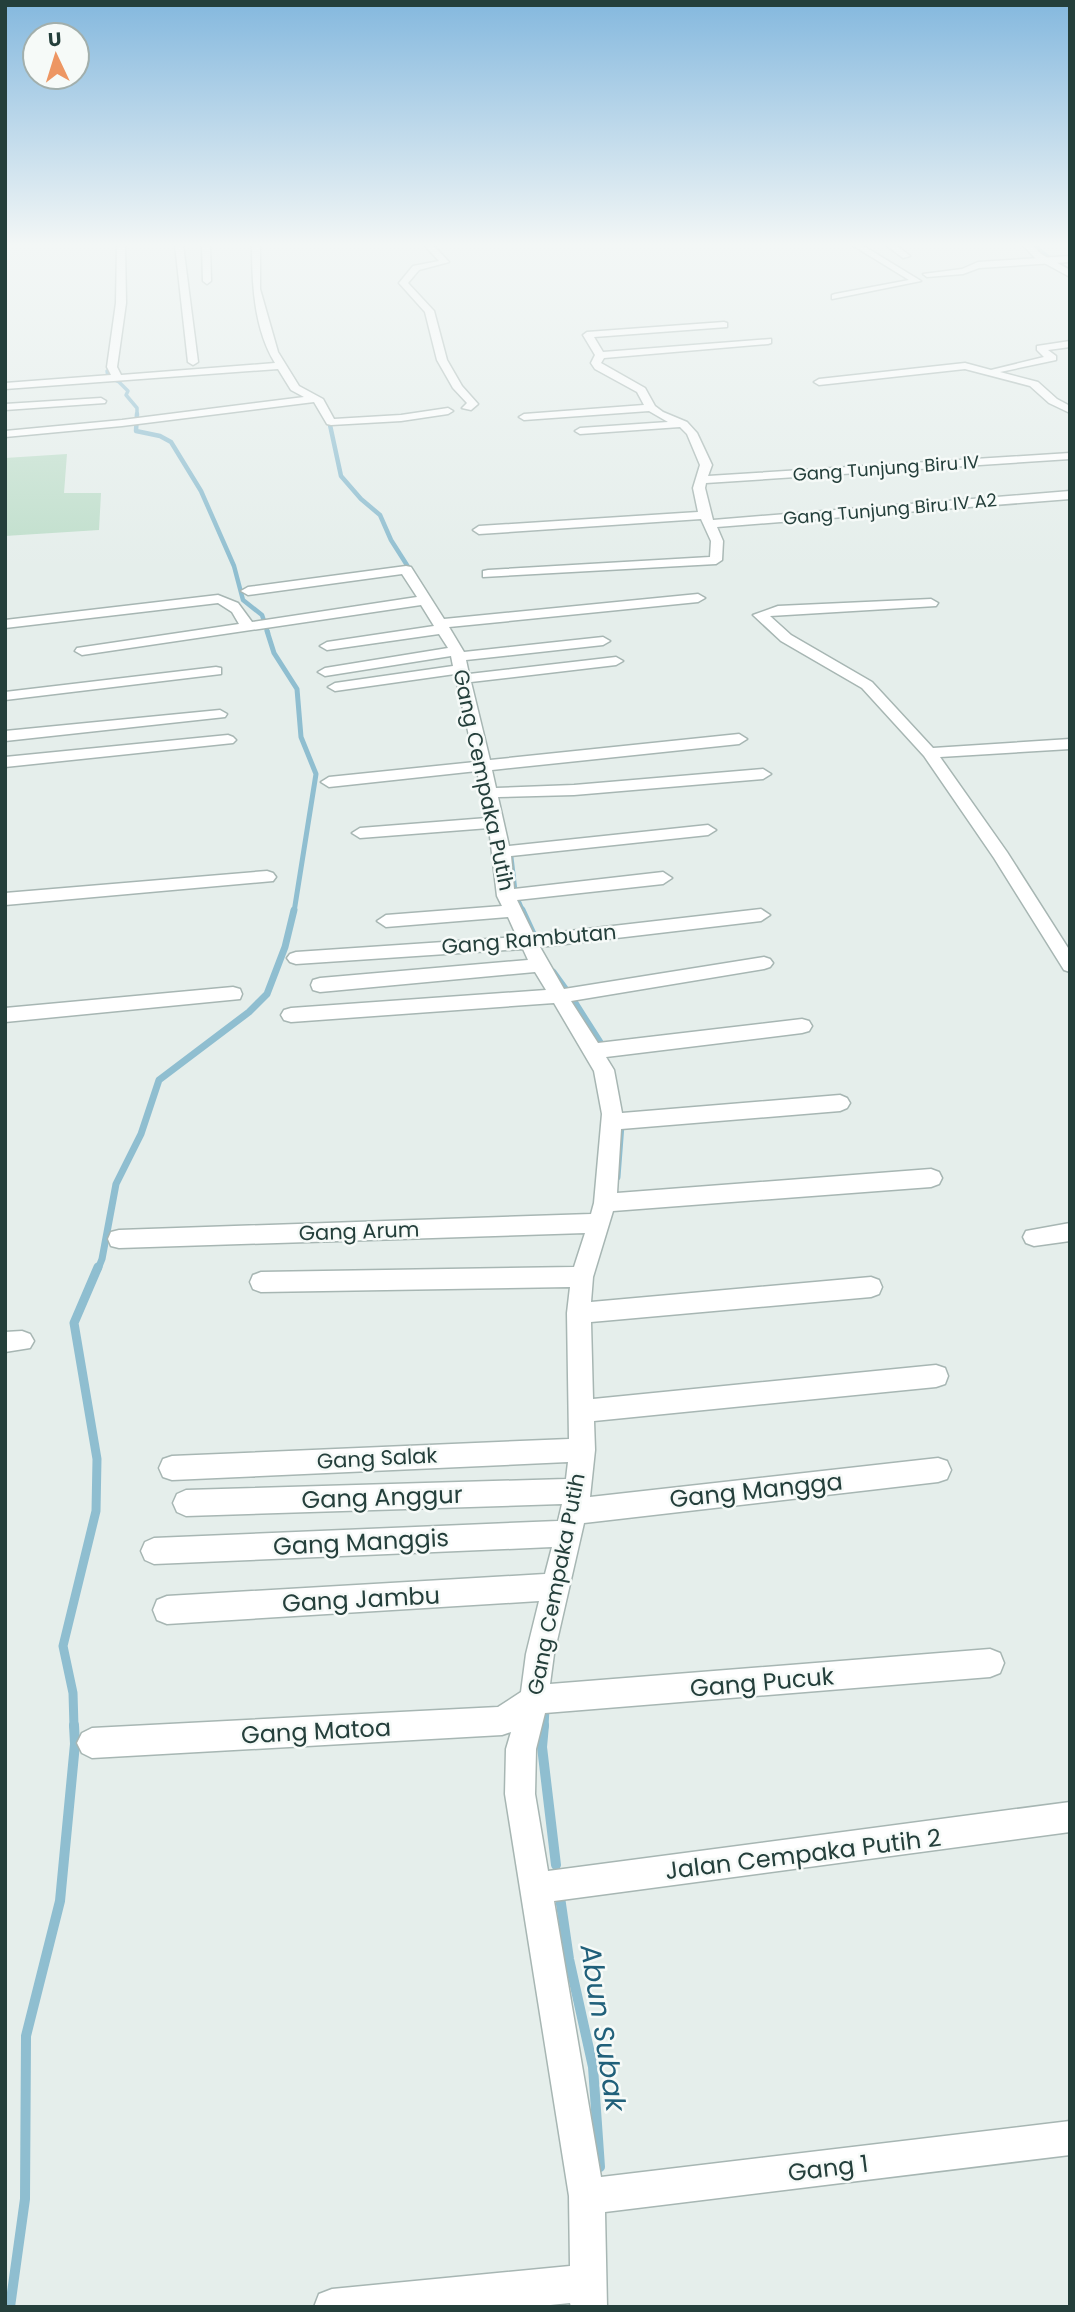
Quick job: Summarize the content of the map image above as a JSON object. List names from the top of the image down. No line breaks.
{"streets":{"street":["Gang Tunjung Biru IV","Gang Tunjung Biru IV A2","Gang Cempaka Putih","Gang Rambutan","Gang Arum","Gang Salak","Gang Mangga","Gang Anggur","Gang Manggis","Gang Jambu","Gang Pucuk","Gang Matoa","Jalan Cempaka Putih 2","Gang 1"]},"crossings":[["Gang Cempaka Putih","Gang Rambutan"],["Gang Cempaka Putih","Gang Arum"],["Gang Cempaka Putih","Gang Salak"],["Gang Cempaka Putih","Gang Mangga"],["Gang Cempaka Putih","Gang Anggur"],["Gang Cempaka Putih","Gang Manggis"],["Gang Cempaka Putih","Gang Jambu"],["Gang Cempaka Putih","Gang Pucuk"],["Gang Cempaka Putih","Gang Matoa"],["Gang Cempaka Putih","Jalan Cempaka Putih 2"],["Gang Cempaka Putih","Gang 1"],["Gang Mangga","Gang Anggur"],["Gang Mangga","Gang Manggis"],["Gang Anggur","Gang Manggis"],["Gang Pucuk","Gang Matoa"]],"water":["Abun Subak"],"north":"top"}
